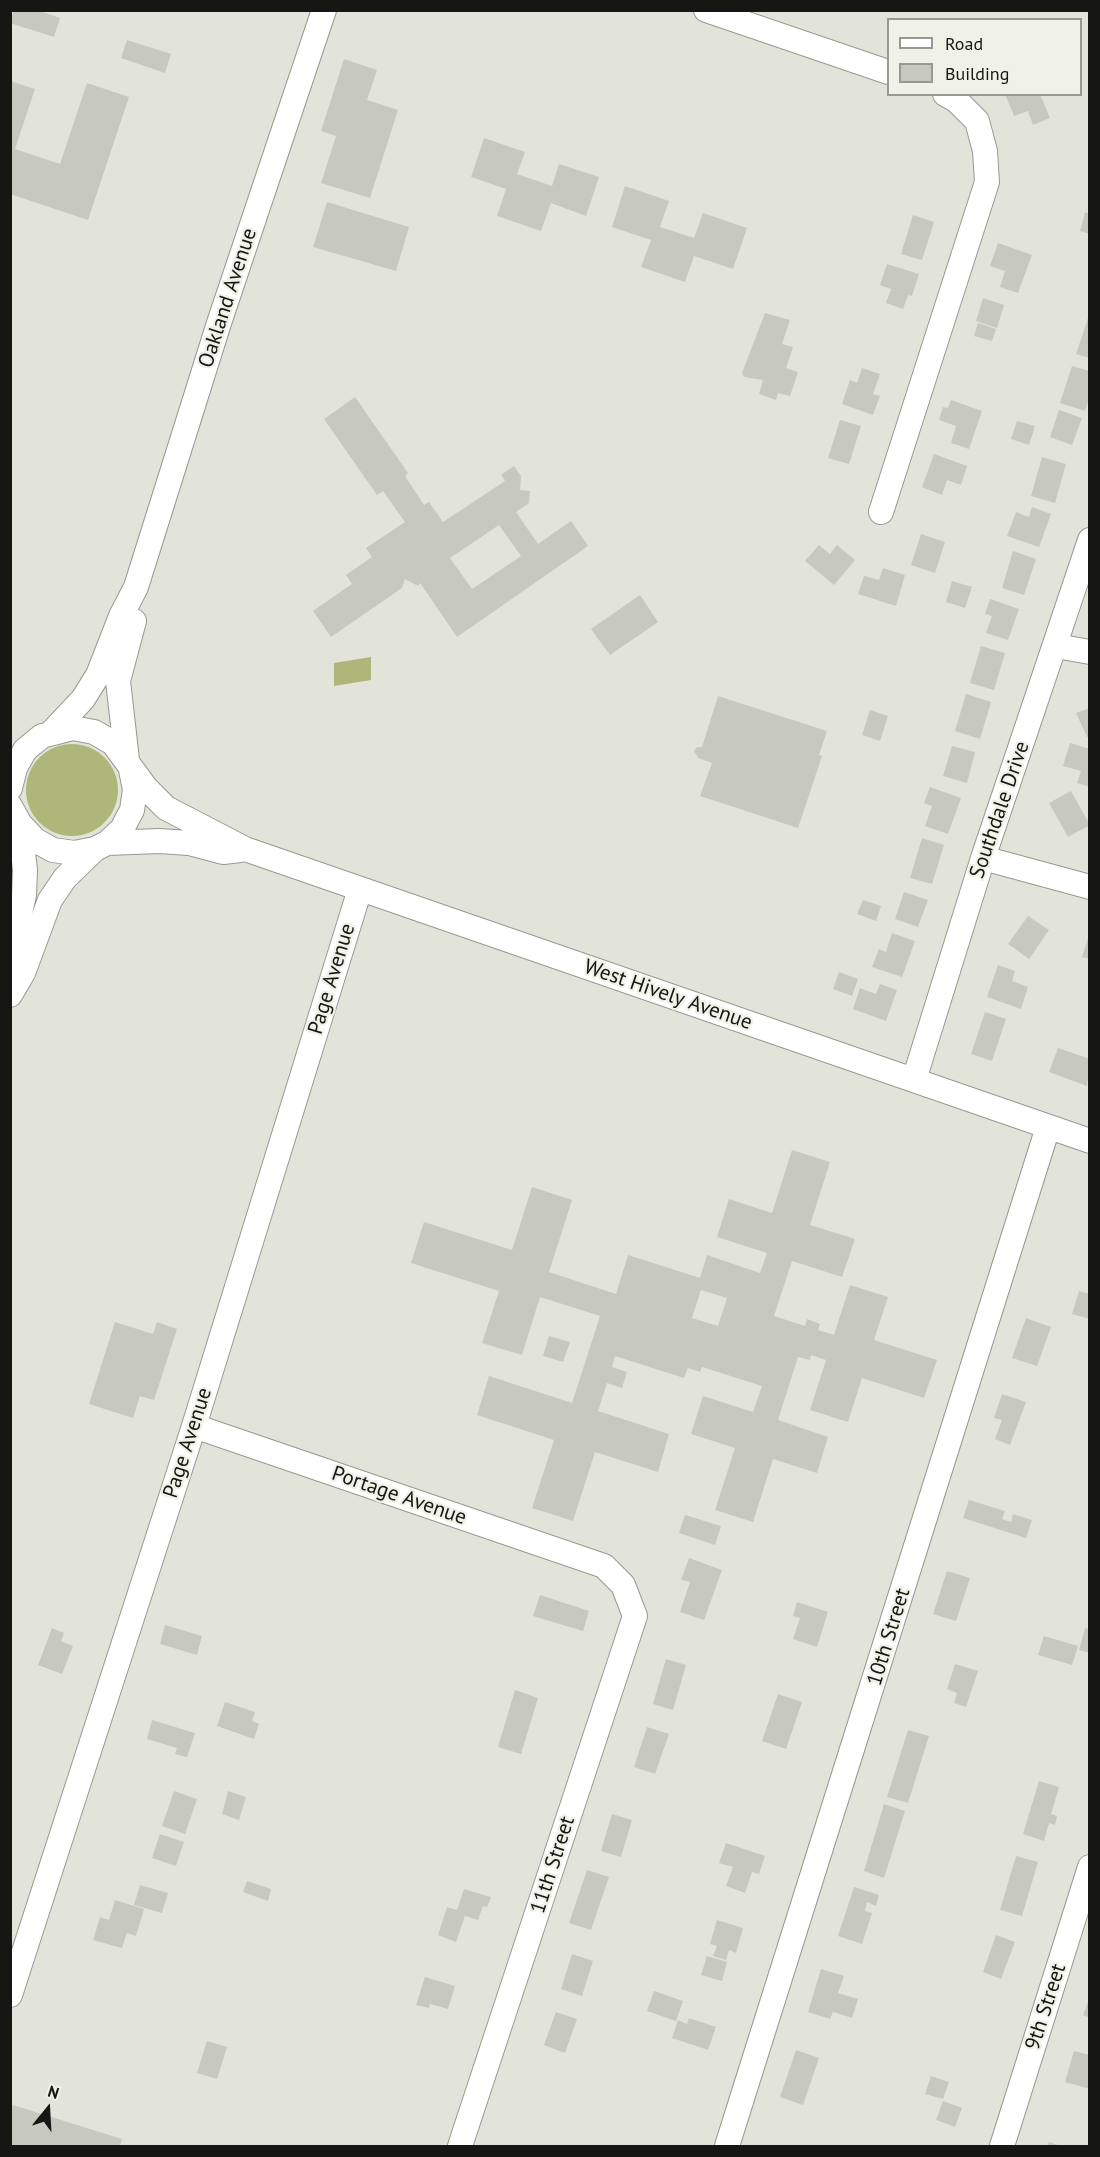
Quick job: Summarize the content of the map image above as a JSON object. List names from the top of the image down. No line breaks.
{"streets":{"street":["Oakland Avenue","Southdale Drive","Page Avenue","West Hively Avenue","Portage Avenue","10th Street","11th Street","9th Street"]},"crossings":[["Southdale Drive","West Hively Avenue"],["Page Avenue","West Hively Avenue"],["Page Avenue","Portage Avenue"],["West Hively Avenue","10th Street"],["Portage Avenue","11th Street"]],"legend":["Road","Building"],"north":"top"}
